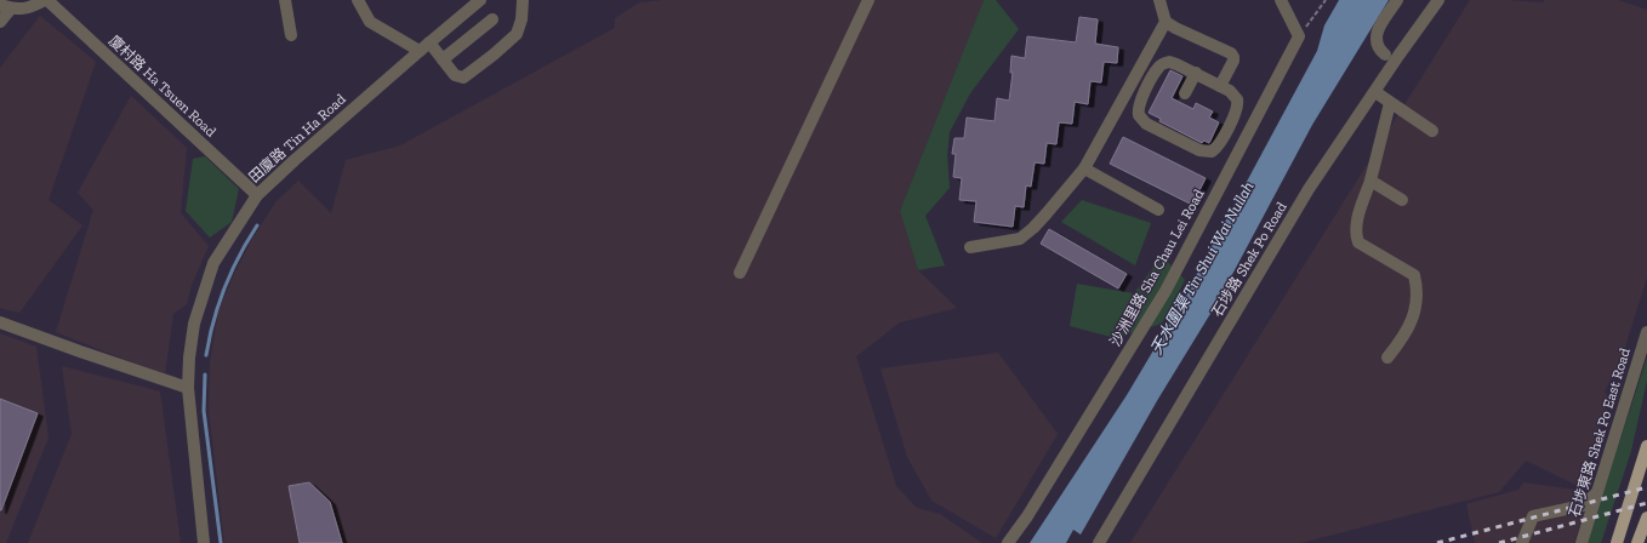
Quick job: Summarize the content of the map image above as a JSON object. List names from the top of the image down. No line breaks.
{"streets":{"street":["廈村路 Ha Tsuen Road","田廈路 Tin Ha Road","石埗路 Shek Po Road","沙洲里路 Sha Chau Lei Road","石埗東路 Shek Po East Road"]},"crossings":[["廈村路 Ha Tsuen Road","田廈路 Tin Ha Road"]],"water":["天水圍渠 Tin Shui Wai Nullah"]}
